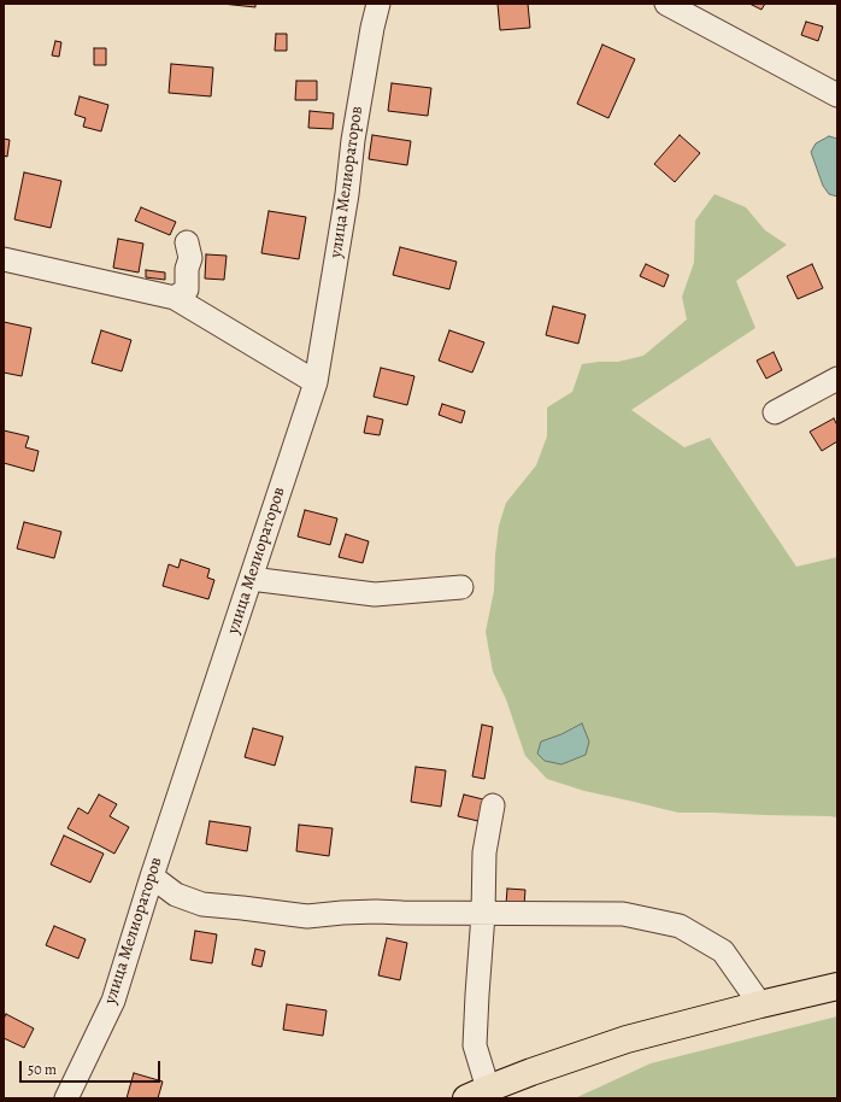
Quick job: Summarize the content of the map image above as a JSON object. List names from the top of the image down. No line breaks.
{"streets":{"street":["улица Мелиораторов"]},"scale_bar":"50 m"}
